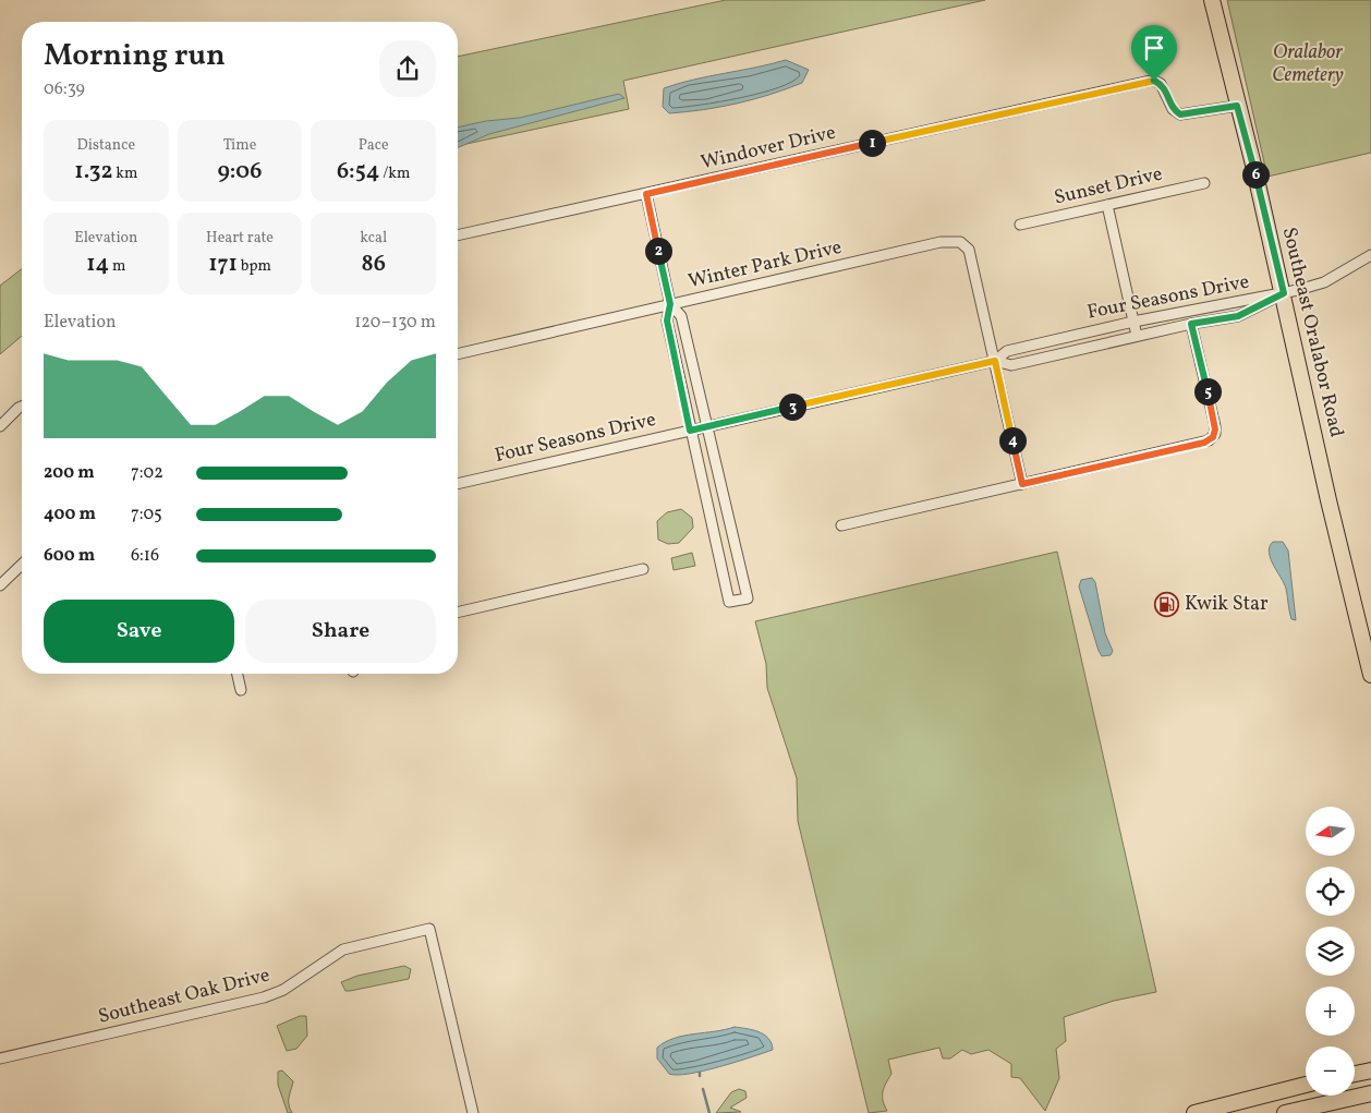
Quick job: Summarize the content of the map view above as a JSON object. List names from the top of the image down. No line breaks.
{"streets":{"main road":["Southeast Oralabor Road"],"street":["Windover Drive","Sunset Drive","Winter Park Drive","Four Seasons Drive","Southeast Oak Drive"]},"crossings":[["Windover Drive","Southeast Oralabor Road"],["Winter Park Drive","Four Seasons Drive"],["Four Seasons Drive","Southeast Oralabor Road"]],"parks":["Oralabor Cemetery"],"places":{"fuel station":["Kwik Star"]},"north":"left","page":{"heading":["Morning run","06:39"],"stats":[["Distance","1.32 km"],["Time","9:06"],["Pace","6:54 /km"],["Elevation","14 m"],["Heart rate","171 bpm"],["kcal","86"]],"pins":["1","6","2","5","3","4"],"chart":["Elevation","120–130 m"],"list":[{"name":"200 m","note":"7:02"},{"name":"400 m","note":"7:05"},{"name":"600 m","note":"6:16"}],"buttons":["Save","Share"],"map_buttons":["+","−"]}}
